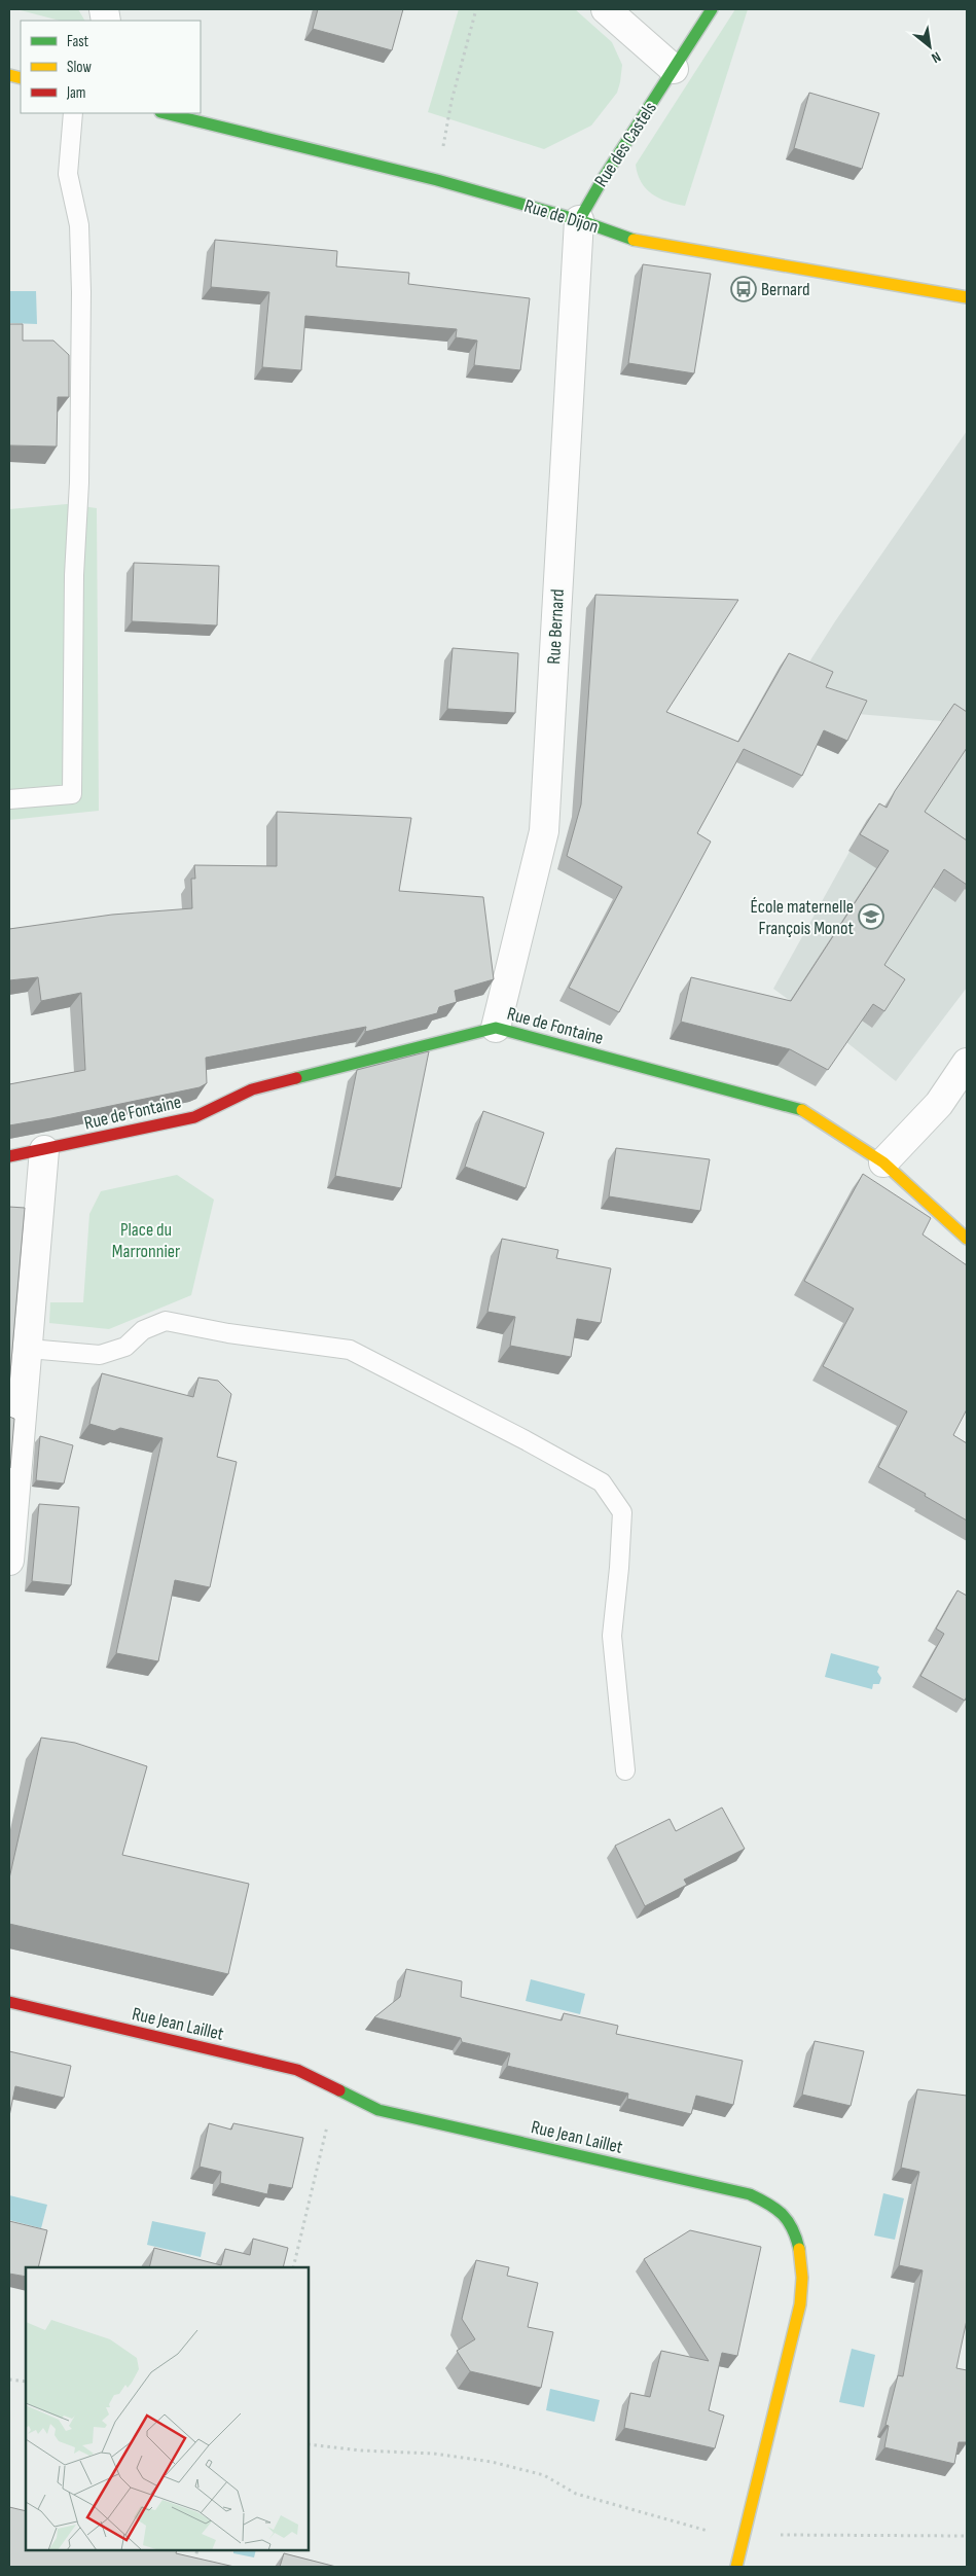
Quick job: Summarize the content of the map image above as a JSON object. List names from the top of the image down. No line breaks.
{"streets":{"street":["Rue des Castels","Rue de Dijon","Rue Bernard","Rue de Fontaine","Rue Jean Laillet"]},"crossings":[["Rue des Castels","Rue de Dijon"],["Rue des Castels","Rue Bernard"],["Rue de Dijon","Rue Bernard"],["Rue Bernard","Rue de Fontaine"]],"parks":["Place du Marronnier"],"places":{"bus stop":["Bernard"],"school or university":["École maternelle François Monot"]},"legend":["Fast","Slow","Jam"],"north":"bottom right"}
